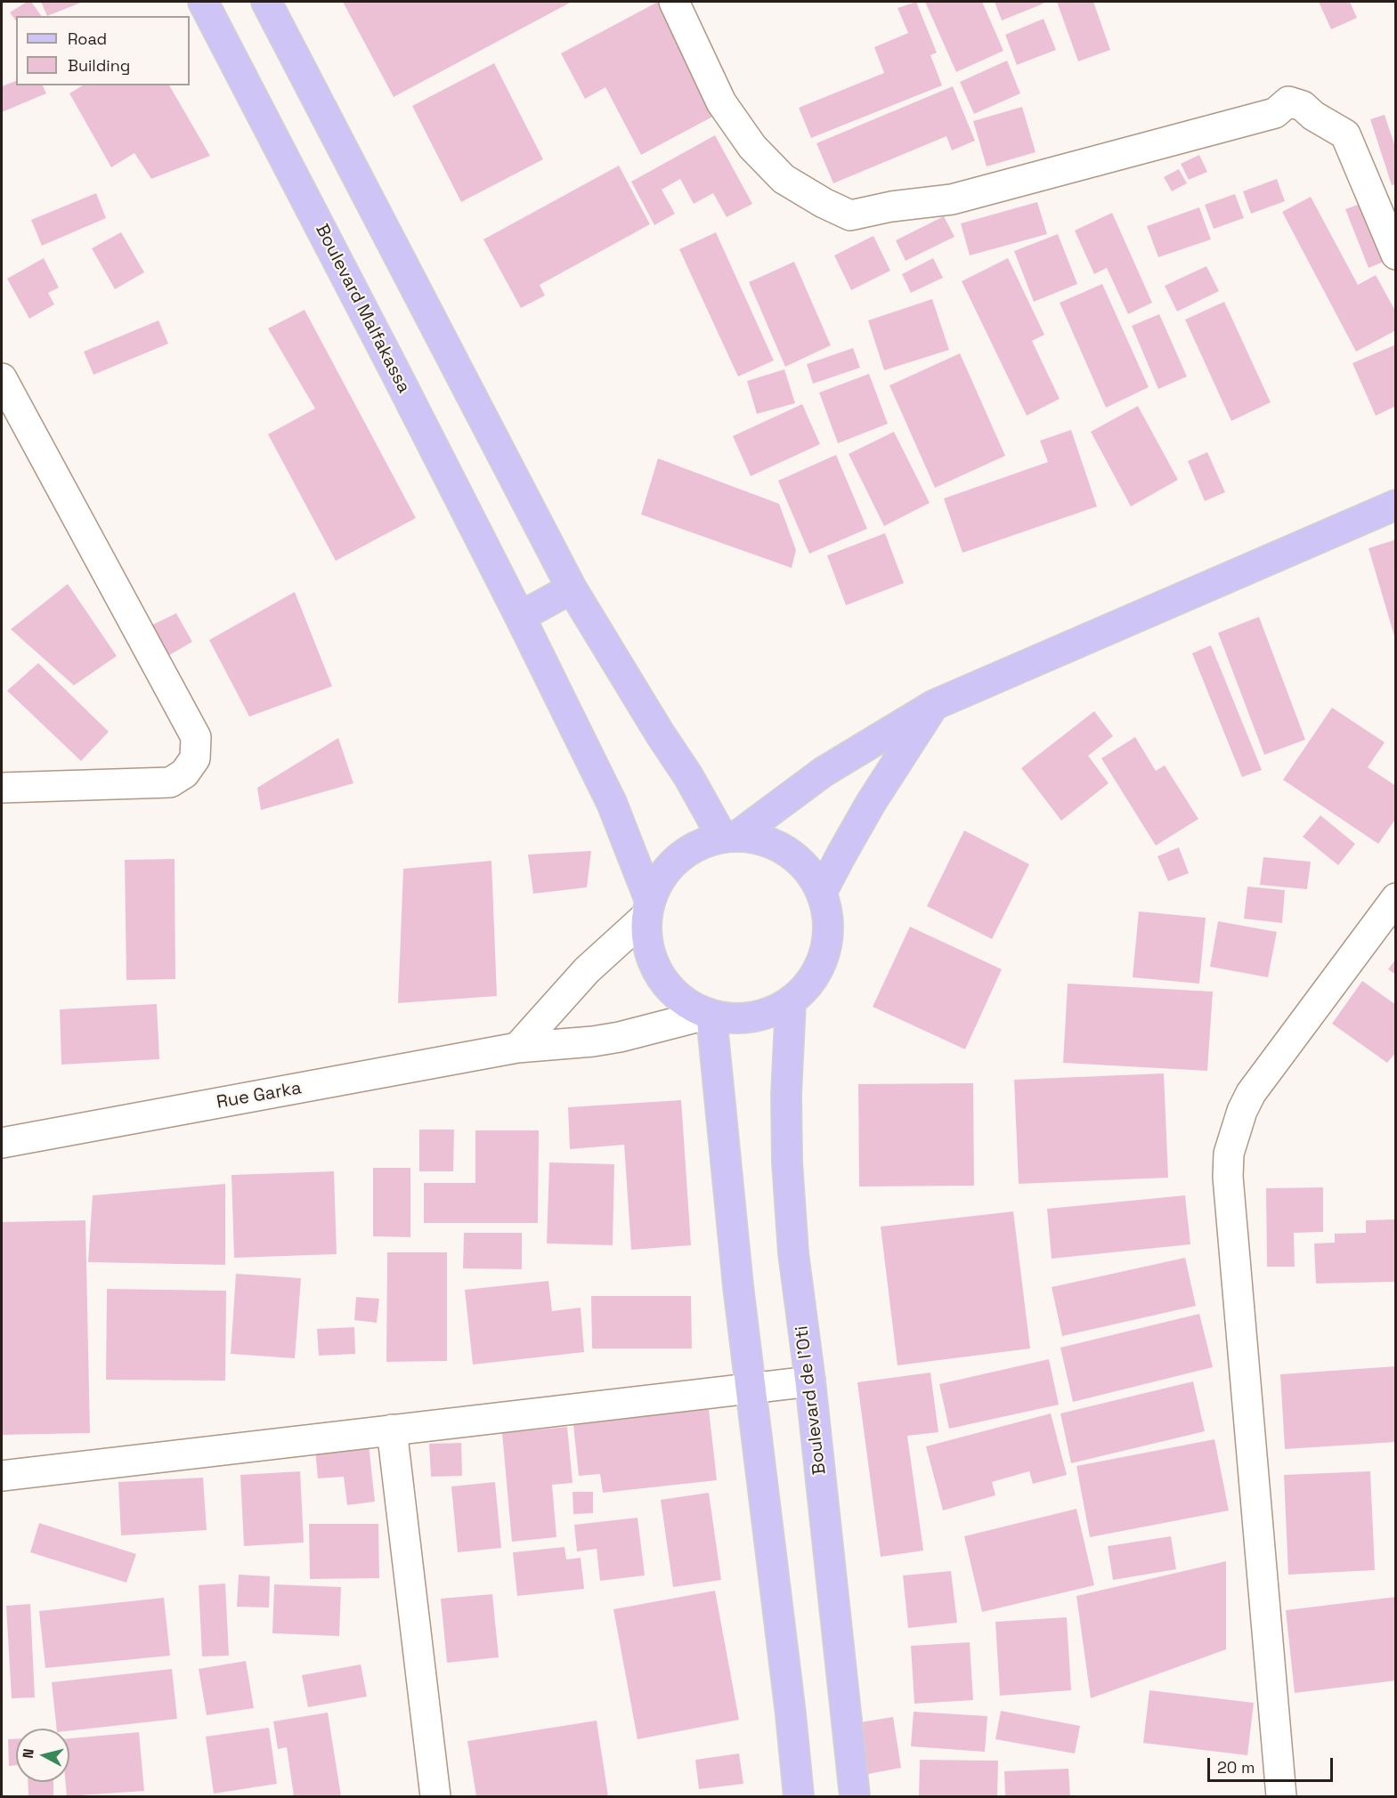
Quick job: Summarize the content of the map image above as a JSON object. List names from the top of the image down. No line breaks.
{"streets":{"main road":["Boulevard Malfakassa","Boulevard de l'Oti"],"street":["Rue Garka"]},"crossings":[["Boulevard Malfakassa","Rue Garka"],["Boulevard Malfakassa","Boulevard de l'Oti"],["Rue Garka","Boulevard de l'Oti"]],"legend":["Road","Building"],"scale_bar":"20 m","north":"left"}
